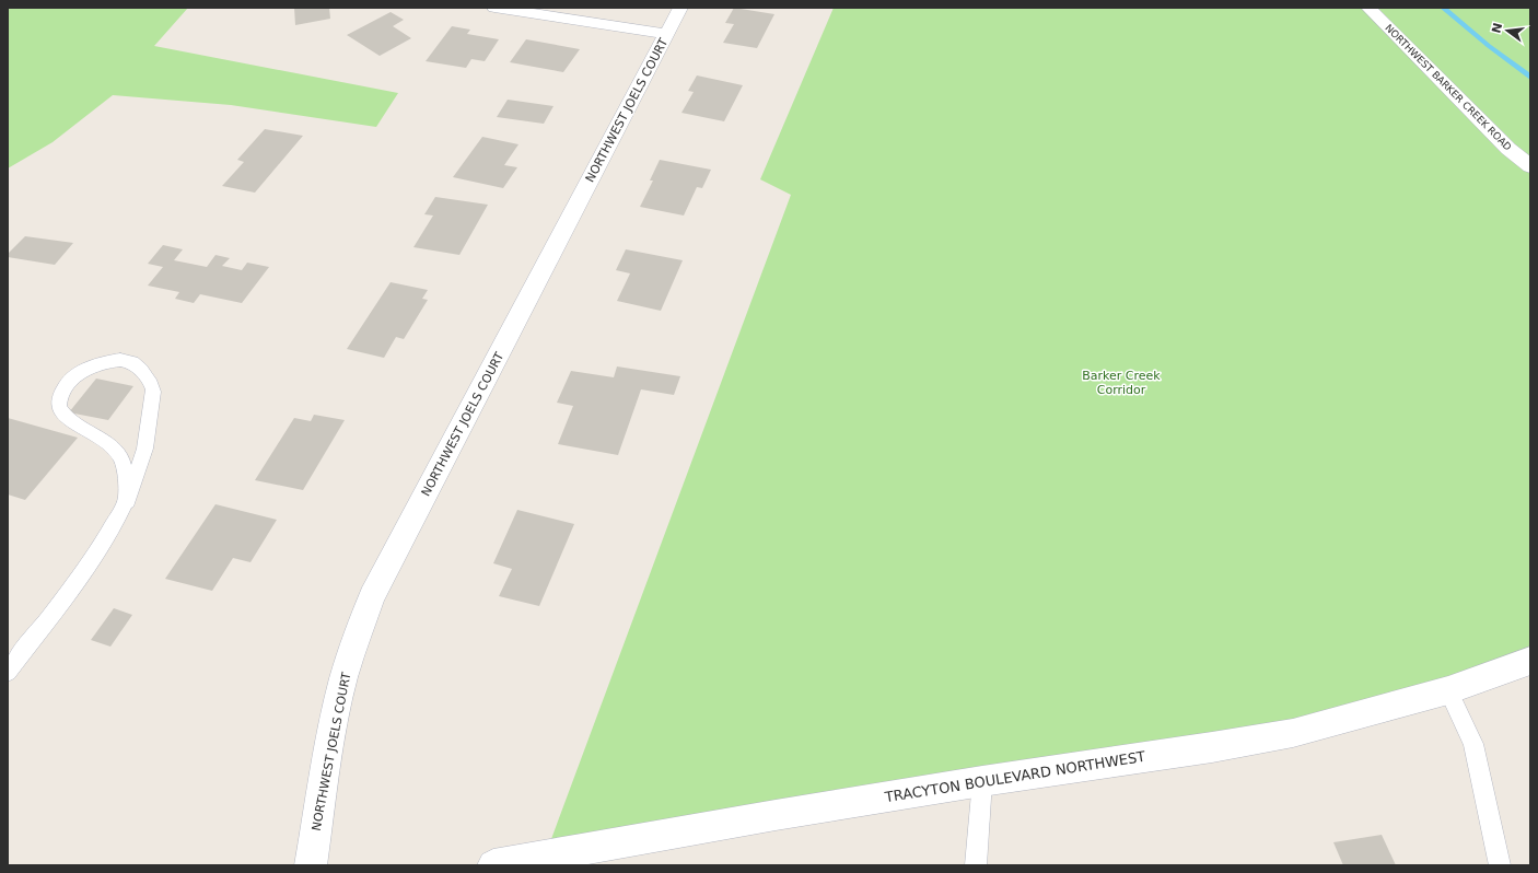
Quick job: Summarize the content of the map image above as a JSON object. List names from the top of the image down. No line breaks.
{"streets":{"street":["NORTHWEST BARKER CREEK ROAD","NORTHWEST JOELS COURT","TRACYTON BOULEVARD NORTHWEST"]},"parks":["Barker Creek Corridor"],"north":"left"}
